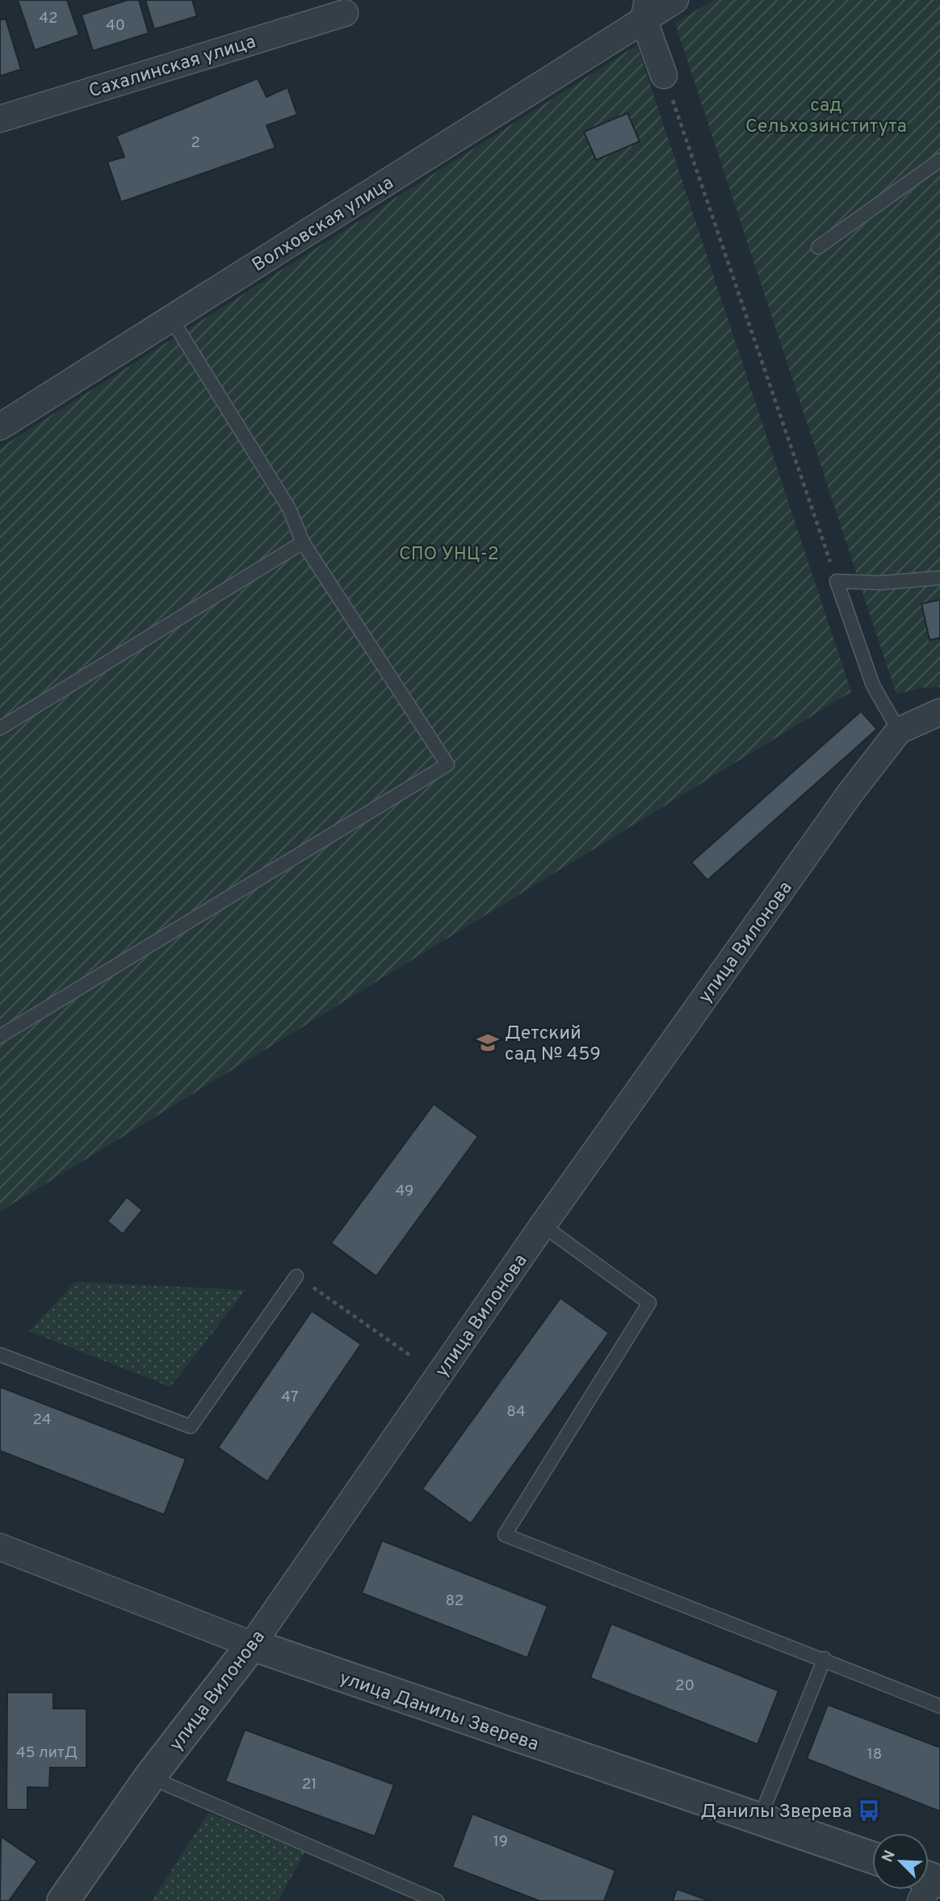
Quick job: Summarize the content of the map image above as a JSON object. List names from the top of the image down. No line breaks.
{"streets":{"street":["Сахалинская улица","Волховская улица","улица Вилонова","улица Данилы Зверева"]},"crossings":[["улица Вилонова","улица Данилы Зверева"]],"parks":["сад Сельхозинститута","СПО УНЦ-2"],"places":{"school or university":["Детский сад № 459"],"bus stop":["Данилы Зверева"]},"house_numbers":["42","40","2","49","47","84","24","82","20","45 литД","18","21","19"],"north":"top left"}
